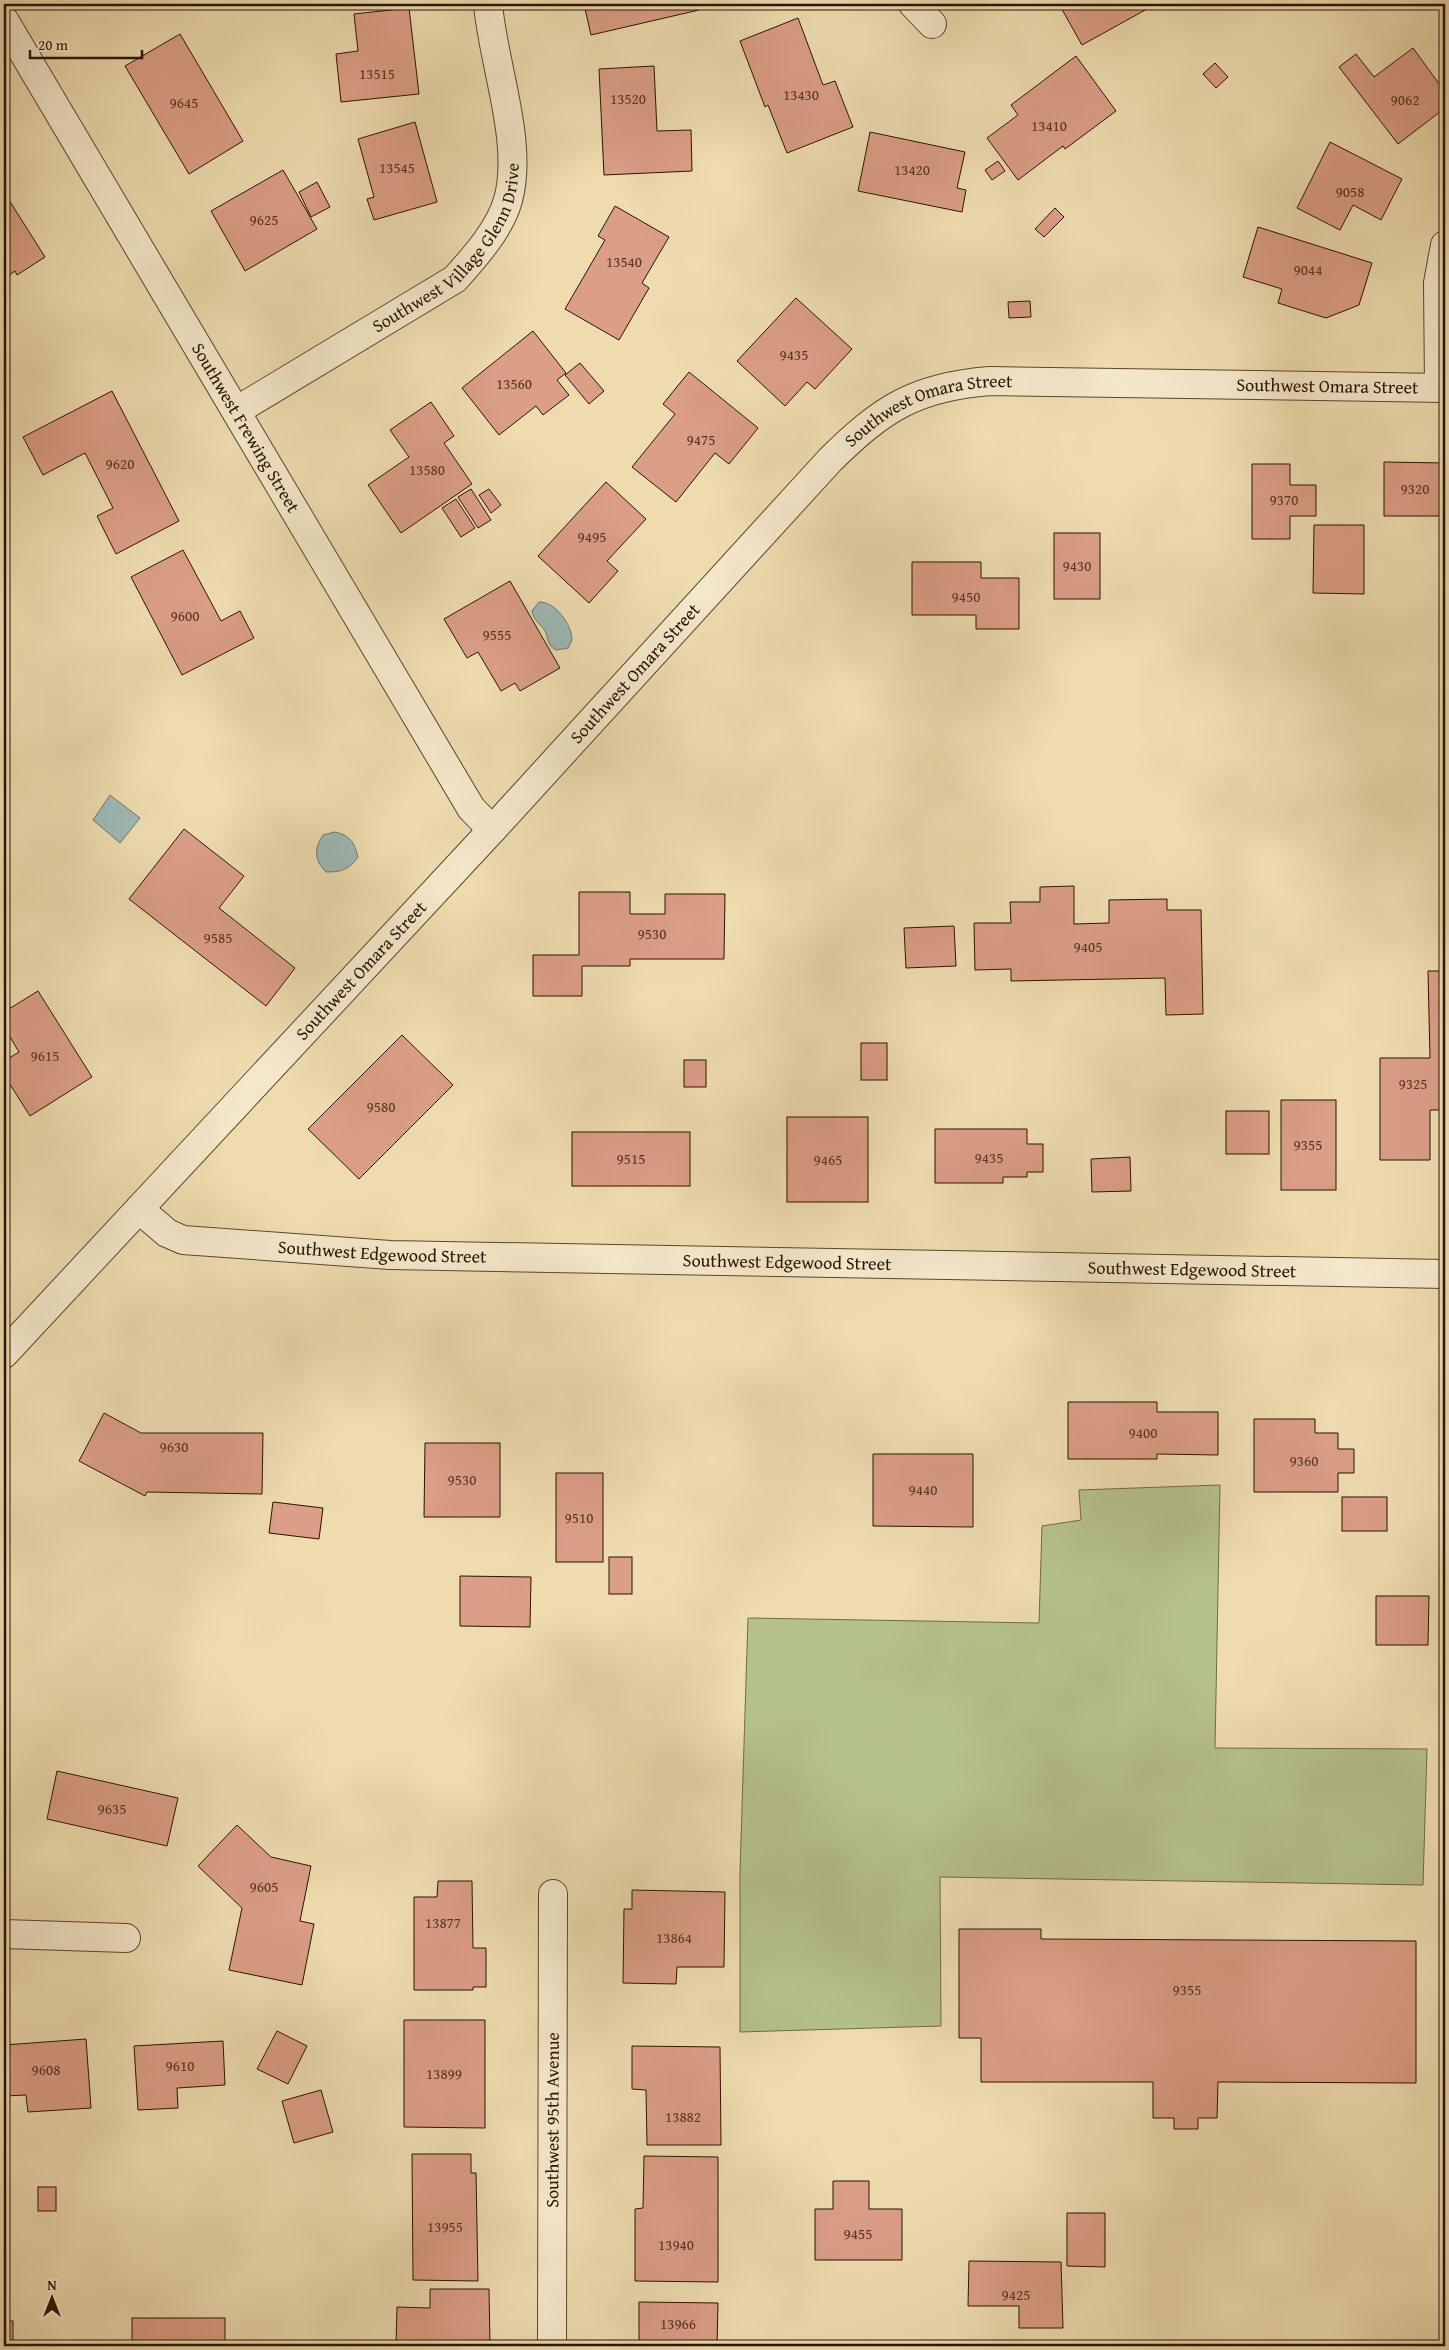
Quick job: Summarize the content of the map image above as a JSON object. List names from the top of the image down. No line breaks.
{"streets":{"street":["Southwest Village Glenn Drive","Southwest Omara Street","Southwest Frewing Street","Southwest Edgewood Street","Southwest 95th Avenue"]},"crossings":[["Southwest Village Glenn Drive","Southwest Frewing Street"],["Southwest Omara Street","Southwest Frewing Street"],["Southwest Omara Street","Southwest Edgewood Street"]],"house_numbers":["13515","13430","13520","9062","9645","13410","13545","13420","9058","9625","13540","9044","9435","13560","9475","9620","13580","9320","9370","9495","9430","9450","9600","9555","9530","9585","9405","9615","9325","9580","9355","9435","9515","9465","9400","9630","9360","9530","9440","9510","9635","9605","13877","13864","9355","9610","9608","13899","13882","13955","9455","13940","9425","13966"],"scale_bar":"20 m","north":"top"}
